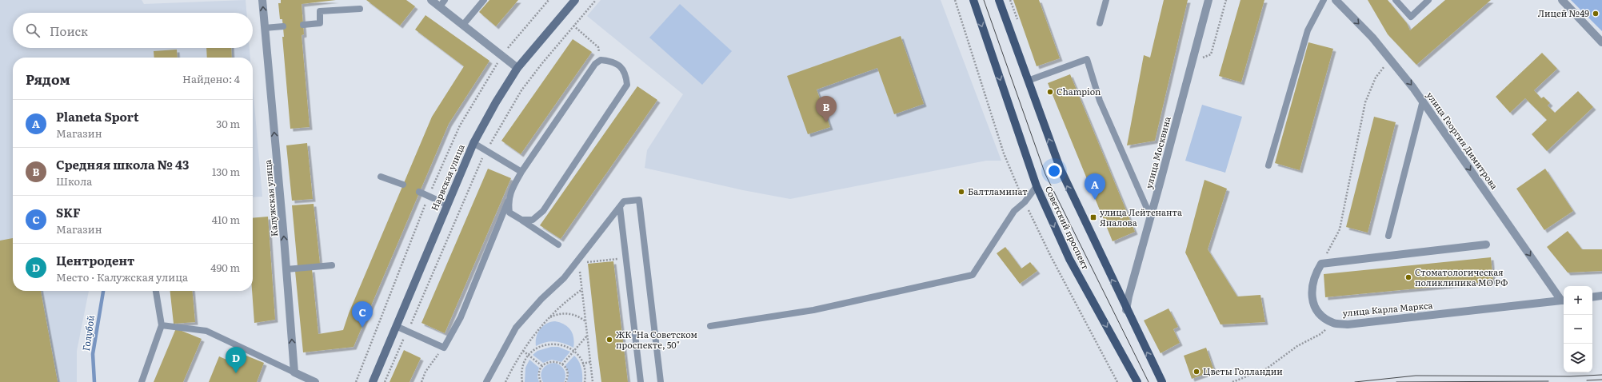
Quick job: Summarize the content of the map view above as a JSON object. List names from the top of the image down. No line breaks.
{"streets":{"main road":["Нарвская улица","Советский проспект"],"street":["улица Георгия Димитрова","улица Москвина","Калужская улица","улица Карла Маркса"]},"crossings":[["улица Георгия Димитрова","улица Карла Маркса"],["улица Москвина","Советский проспект"]],"one_way":["улица Георгия Димитрова","Калужская улица"],"water":["Голубой"],"places":{"other":["Лицей №49","Champion","Балтламинат","Стоматологическая поликлиника МО РФ","ЖК \"На Советском проспекте, 50\"","Цветы Голландии"],"transit":["улица Лейтенанта Яналова"]},"page":{"search":"Поиск","heading":["Рядом","Найдено: 4"],"pins":["B","A","C","D"],"list":[{"mark":"A","name":"Planeta Sport","note":"Магазин","value":"30 m"},{"mark":"B","name":"Средняя школа № 43","note":"Школа","value":"130 m"},{"mark":"C","name":"SKF","note":"Магазин","value":"410 m"},{"mark":"D","name":"Центродент","note":"Место · Калужская улица","value":"490 m"}],"map_buttons":["+","−"]}}
